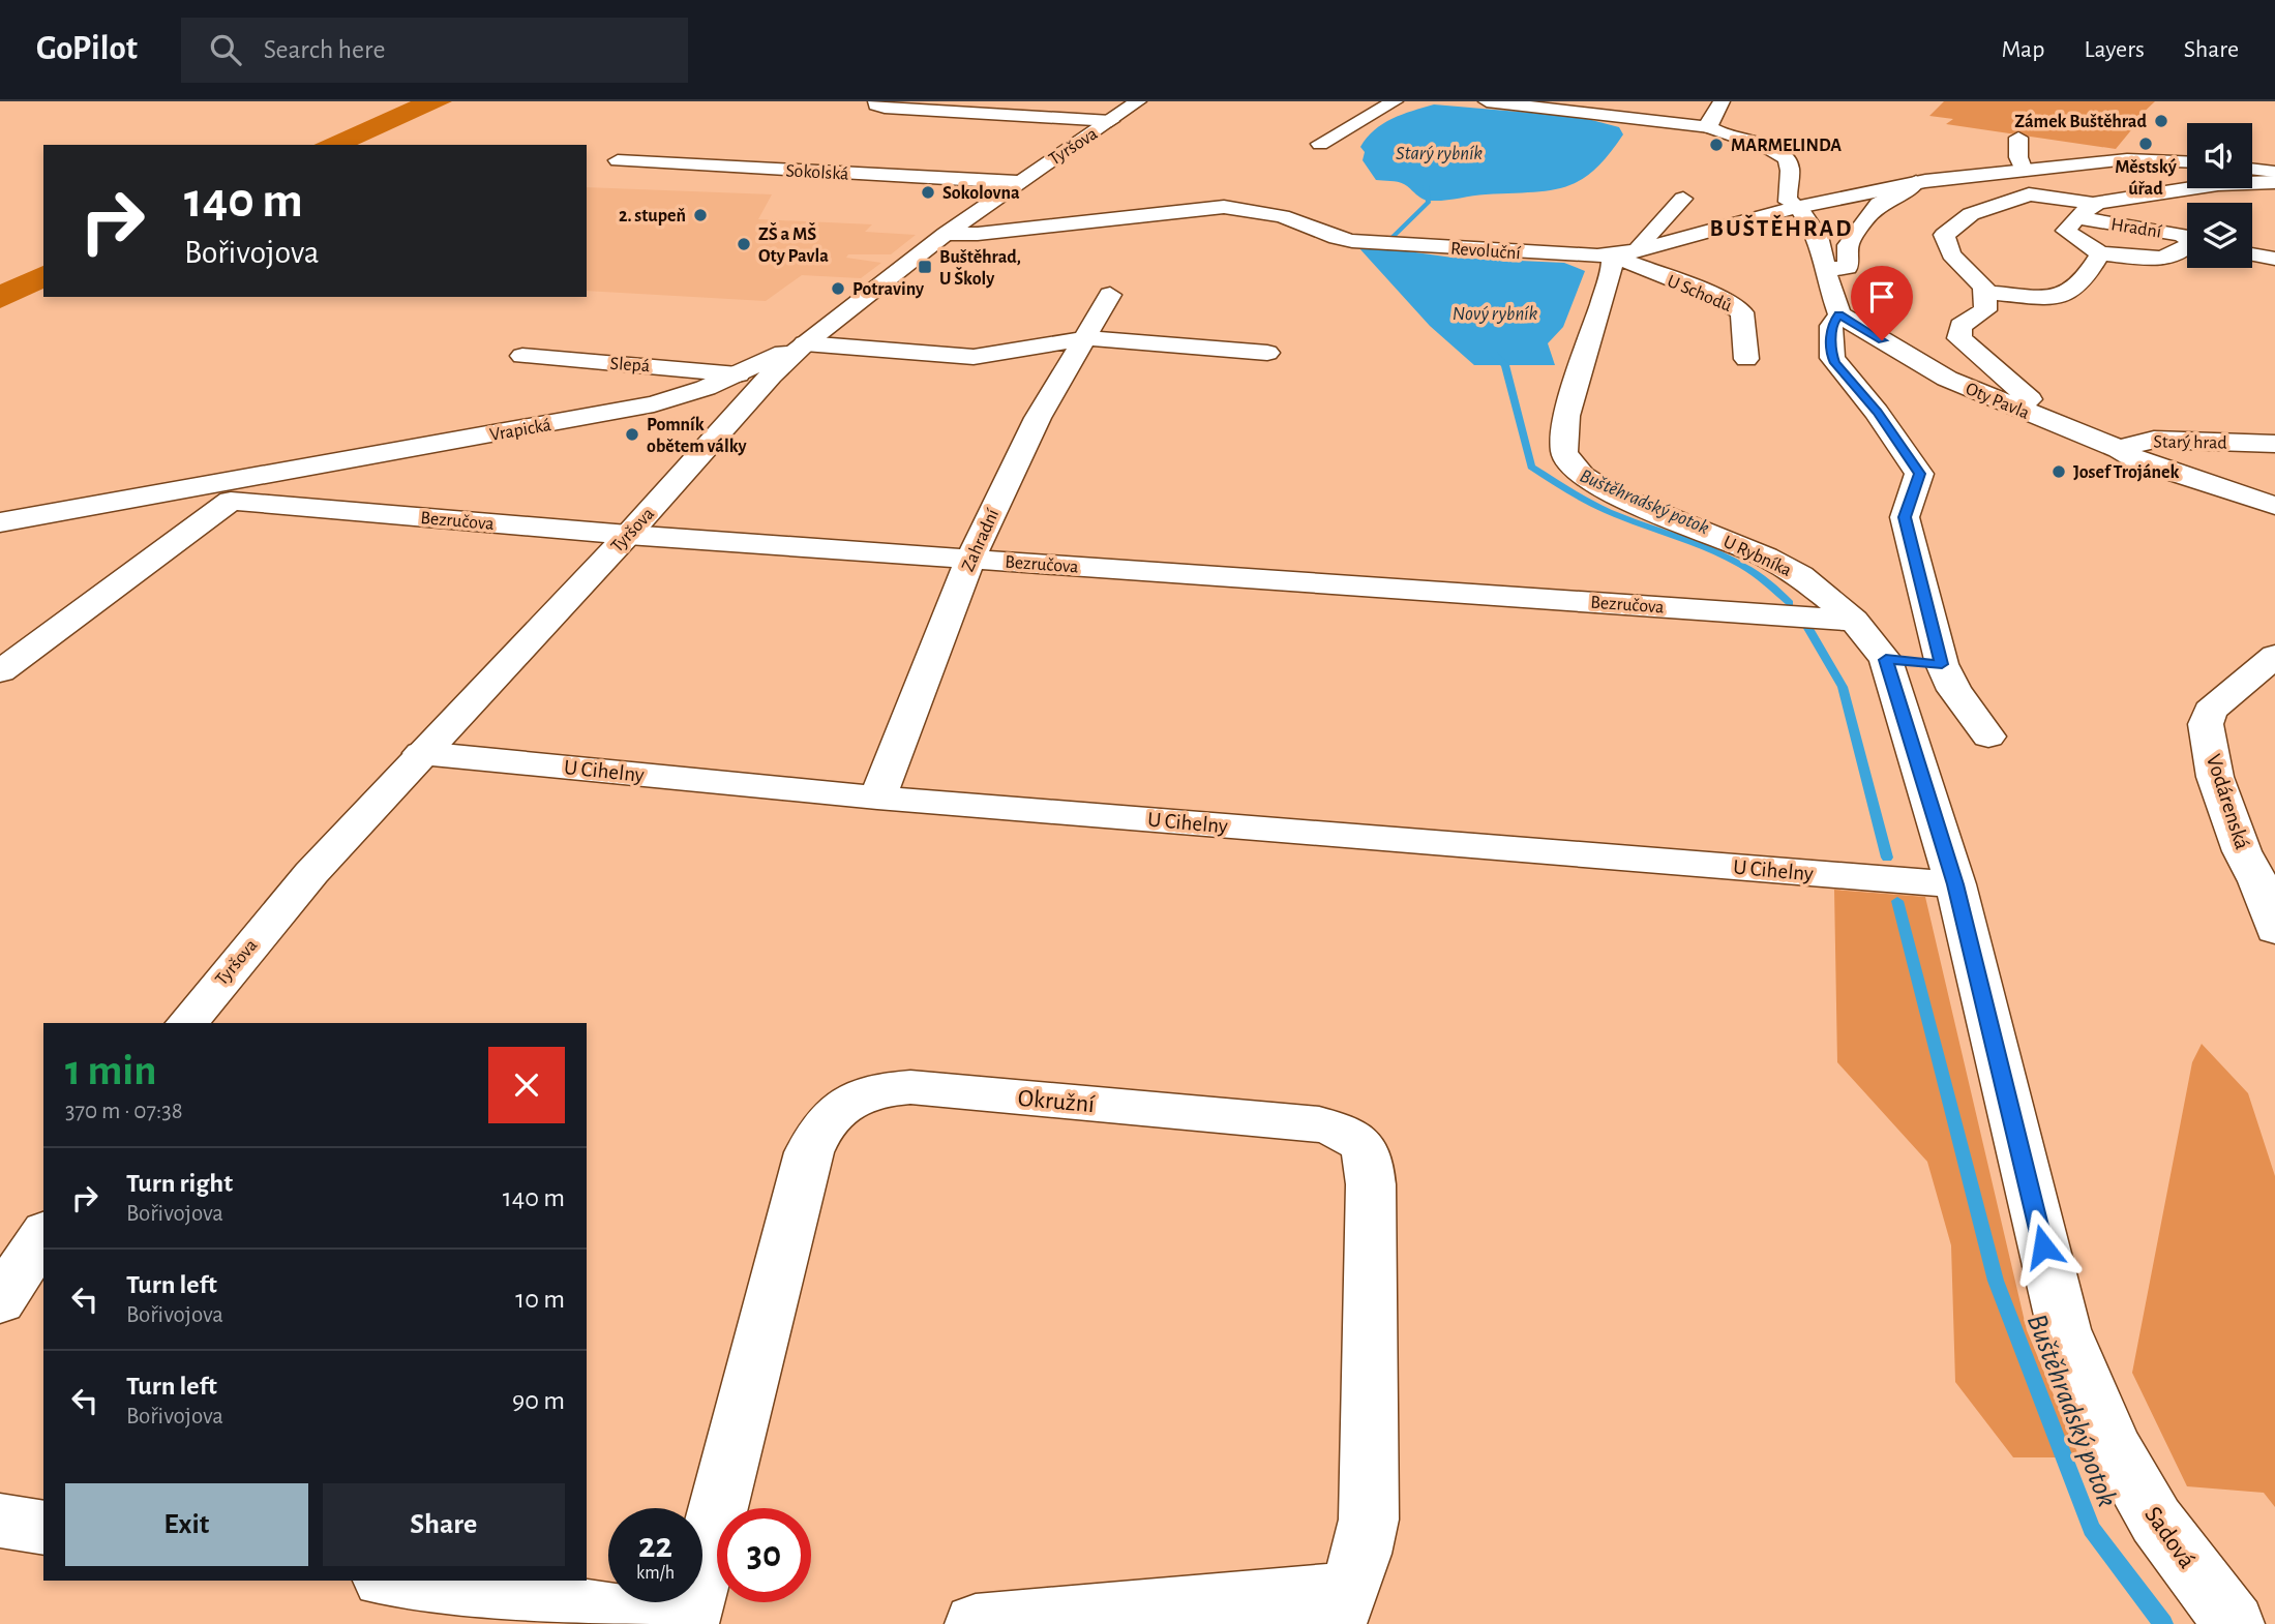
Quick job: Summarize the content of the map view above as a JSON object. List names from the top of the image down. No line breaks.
{"streets":{"street":["Tyršova","Sokolská","Hradní","Revoluční","U Schodů","Slepá","Oty Pavla","Vrapická","Starý hrad","Bezručova","Zahradní","U Rybníka","U Cihelny","Vodárenská","Okružní","Sadová"]},"crossings":[["Tyršova","Sokolská"],["Tyršova","Revoluční"],["Tyršova","Vrapická"],["Tyršova","Bezručova"],["Tyršova","U Cihelny"],["Revoluční","U Schodů"],["Revoluční","U Rybníka"],["U Schodů","U Rybníka"],["Slepá","Vrapická"],["Oty Pavla","Starý hrad"],["Vrapická","Bezručova"],["Bezručova","Zahradní"],["Bezručova","U Rybníka"],["Zahradní","U Cihelny"],["U Rybníka","Sadová"],["U Cihelny","Sadová"]],"districts":["BUŠTĚHRAD"],"water":["Starý rybník","Nový rybník","Buštěhradský potok"],"places":{"other":["Zámek Buštěhrad","Městský úřad","MARMELINDA","Sokolovna","2. stupeň","ZŠ a MŠ Oty Pavla","Potraviny","Pomník obětem války","Josef Trojánek"],"transit":["Buštěhrad, U Školy"]},"page":{"header":"GoPilot","search":"Search here","nav":["Map","Layers","Share"],"turn":["140 m","Bořivojova"],"heading":["1 min","370 m · 07:38"],"list":[{"name":"Turn right","note":"Bořivojova","value":"140 m"},{"name":"Turn left","note":"Bořivojova","value":"10 m"},{"name":"Turn left","note":"Bořivojova","value":"90 m"}],"buttons":["Exit","Share"],"speed":"22 km/h","limit":"30"}}
